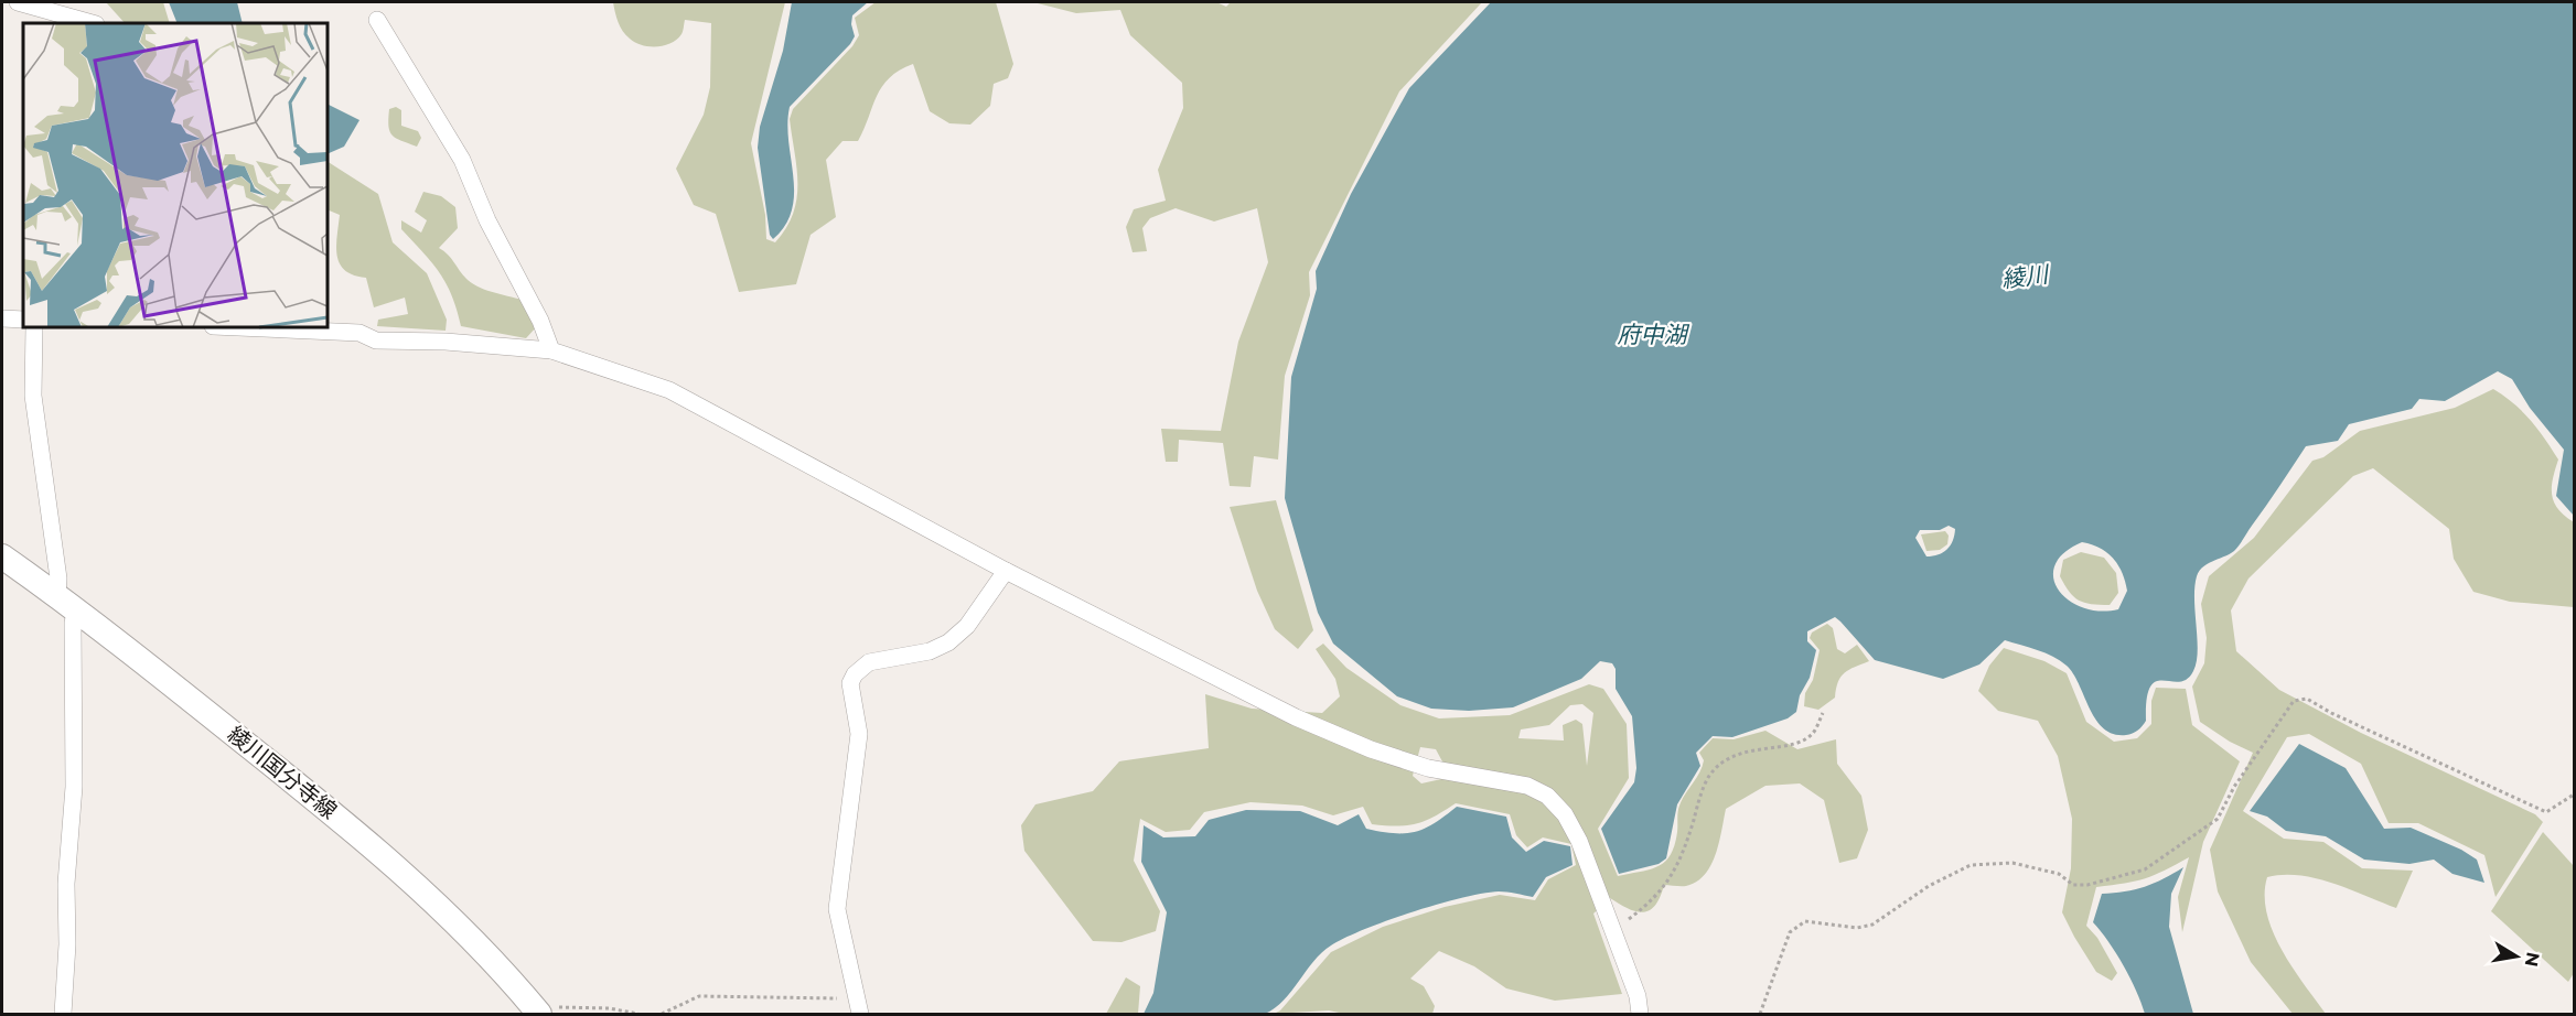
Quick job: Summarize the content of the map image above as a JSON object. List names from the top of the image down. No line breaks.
{"streets":{"main road":["綾川国分寺線"]},"water":["綾川","府中湖"],"north":"right"}
